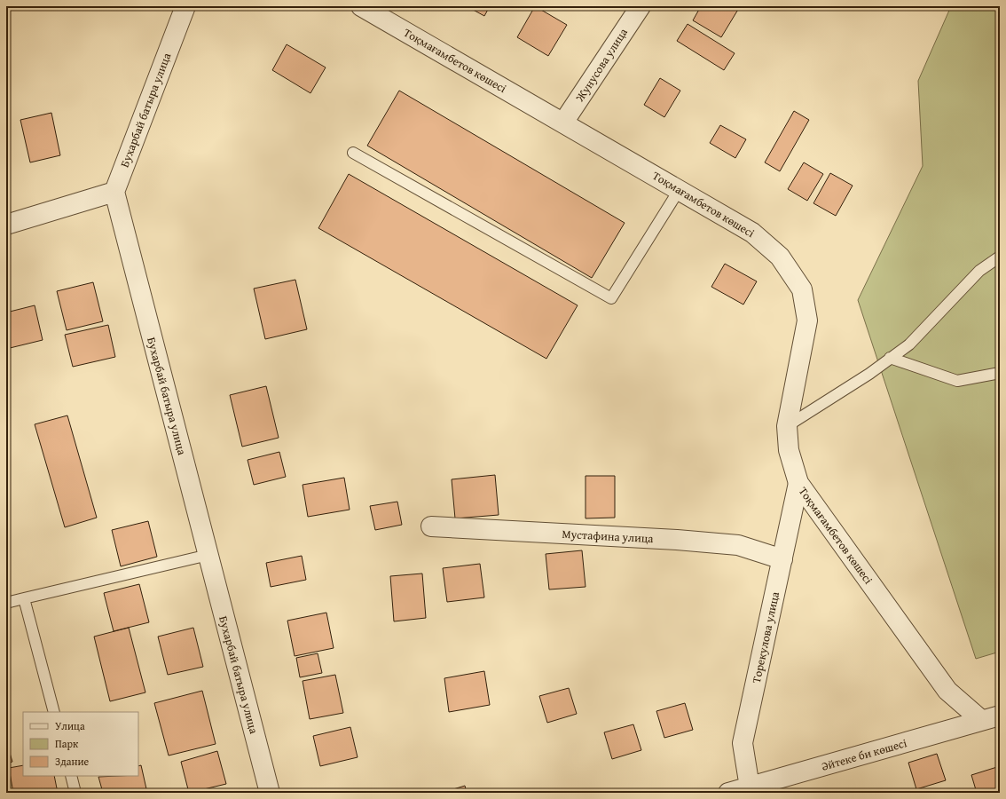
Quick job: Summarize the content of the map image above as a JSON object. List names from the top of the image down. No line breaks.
{"streets":{"street":["Тоқмағамбетов көшесі","Жунусова улица","Бухарбай батыра улица","Мустафина улица","Торекулова улица","Әйтеке би көшесі"]},"crossings":[["Тоқмағамбетов көшесі","Жунусова улица"],["Тоқмағамбетов көшесі","Торекулова улица"],["Тоқмағамбетов көшесі","Әйтеке би көшесі"],["Мустафина улица","Торекулова улица"],["Торекулова улица","Әйтеке би көшесі"]],"legend":["Улица","Парк","Здание"]}
